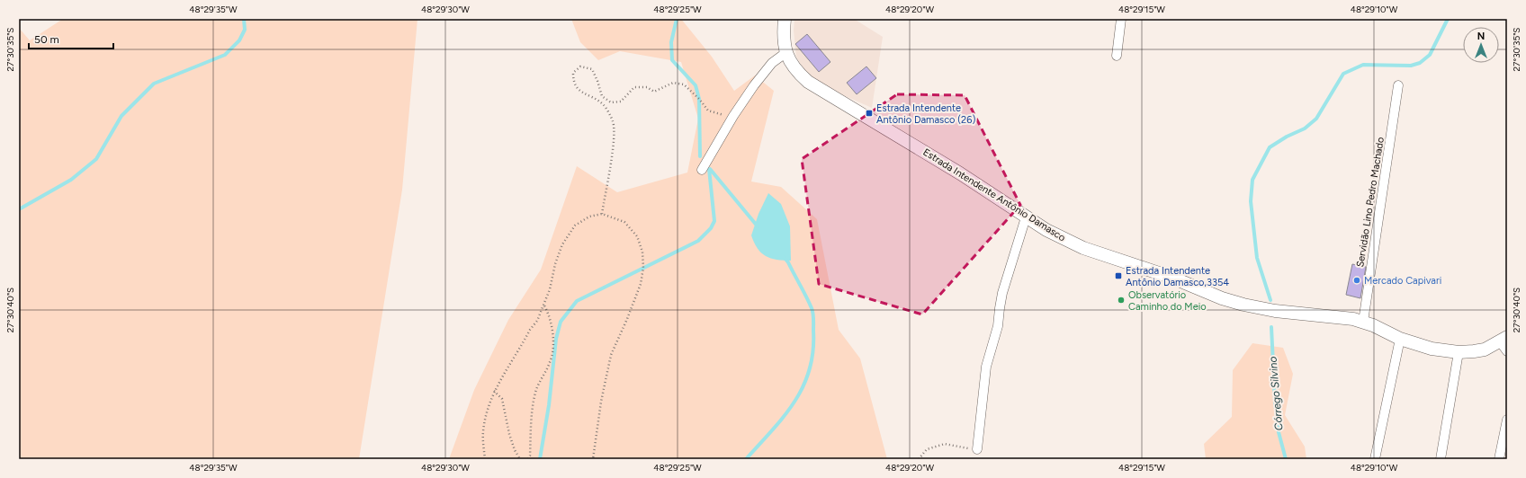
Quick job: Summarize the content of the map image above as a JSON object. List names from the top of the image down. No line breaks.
{"streets":{"main road":["Estrada Intendente Antônio Damasco"],"street":["Servidão Lino Pedro Machado"]},"crossings":[["Estrada Intendente Antônio Damasco","Servidão Lino Pedro Machado"]],"water":["Córrego Silvino"],"places":{"transit":["Estrada Intendente Antônio Damasco (26)","Estrada Intendente Antônio Damasco,3354"],"other":["Mercado Capivari","Observatório Caminho do Meio"]},"scale_bar":"50 m","north":"top","coordinates":["48°29'35\"W","48°29'30\"W","48°29'25\"W","48°29'20\"W","48°29'15\"W","48°29'10\"W","27°30'35\"S","27°30'40\"S"]}
